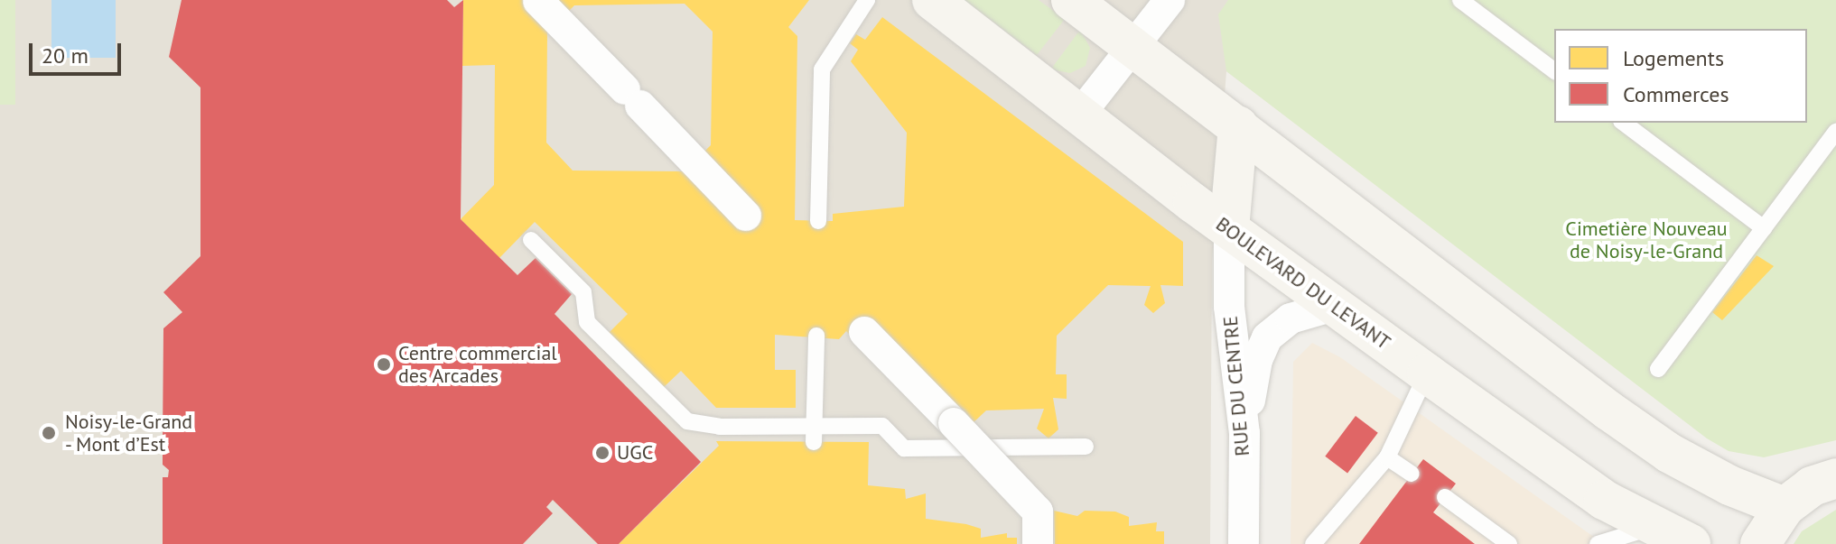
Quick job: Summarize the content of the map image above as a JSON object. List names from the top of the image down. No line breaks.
{"streets":{"main road":["BOULEVARD DU LEVANT"],"street":["RUE DU CENTRE"]},"crossings":[["BOULEVARD DU LEVANT","RUE DU CENTRE"]],"parks":["Cimetière Nouveau de Noisy-le-Grand"],"places":["Centre commercial des Arcades","Noisy-le-Grand - Mont d’Est","UGC"],"legend":["Logements","Commerces"],"scale_bar":"20 m"}
